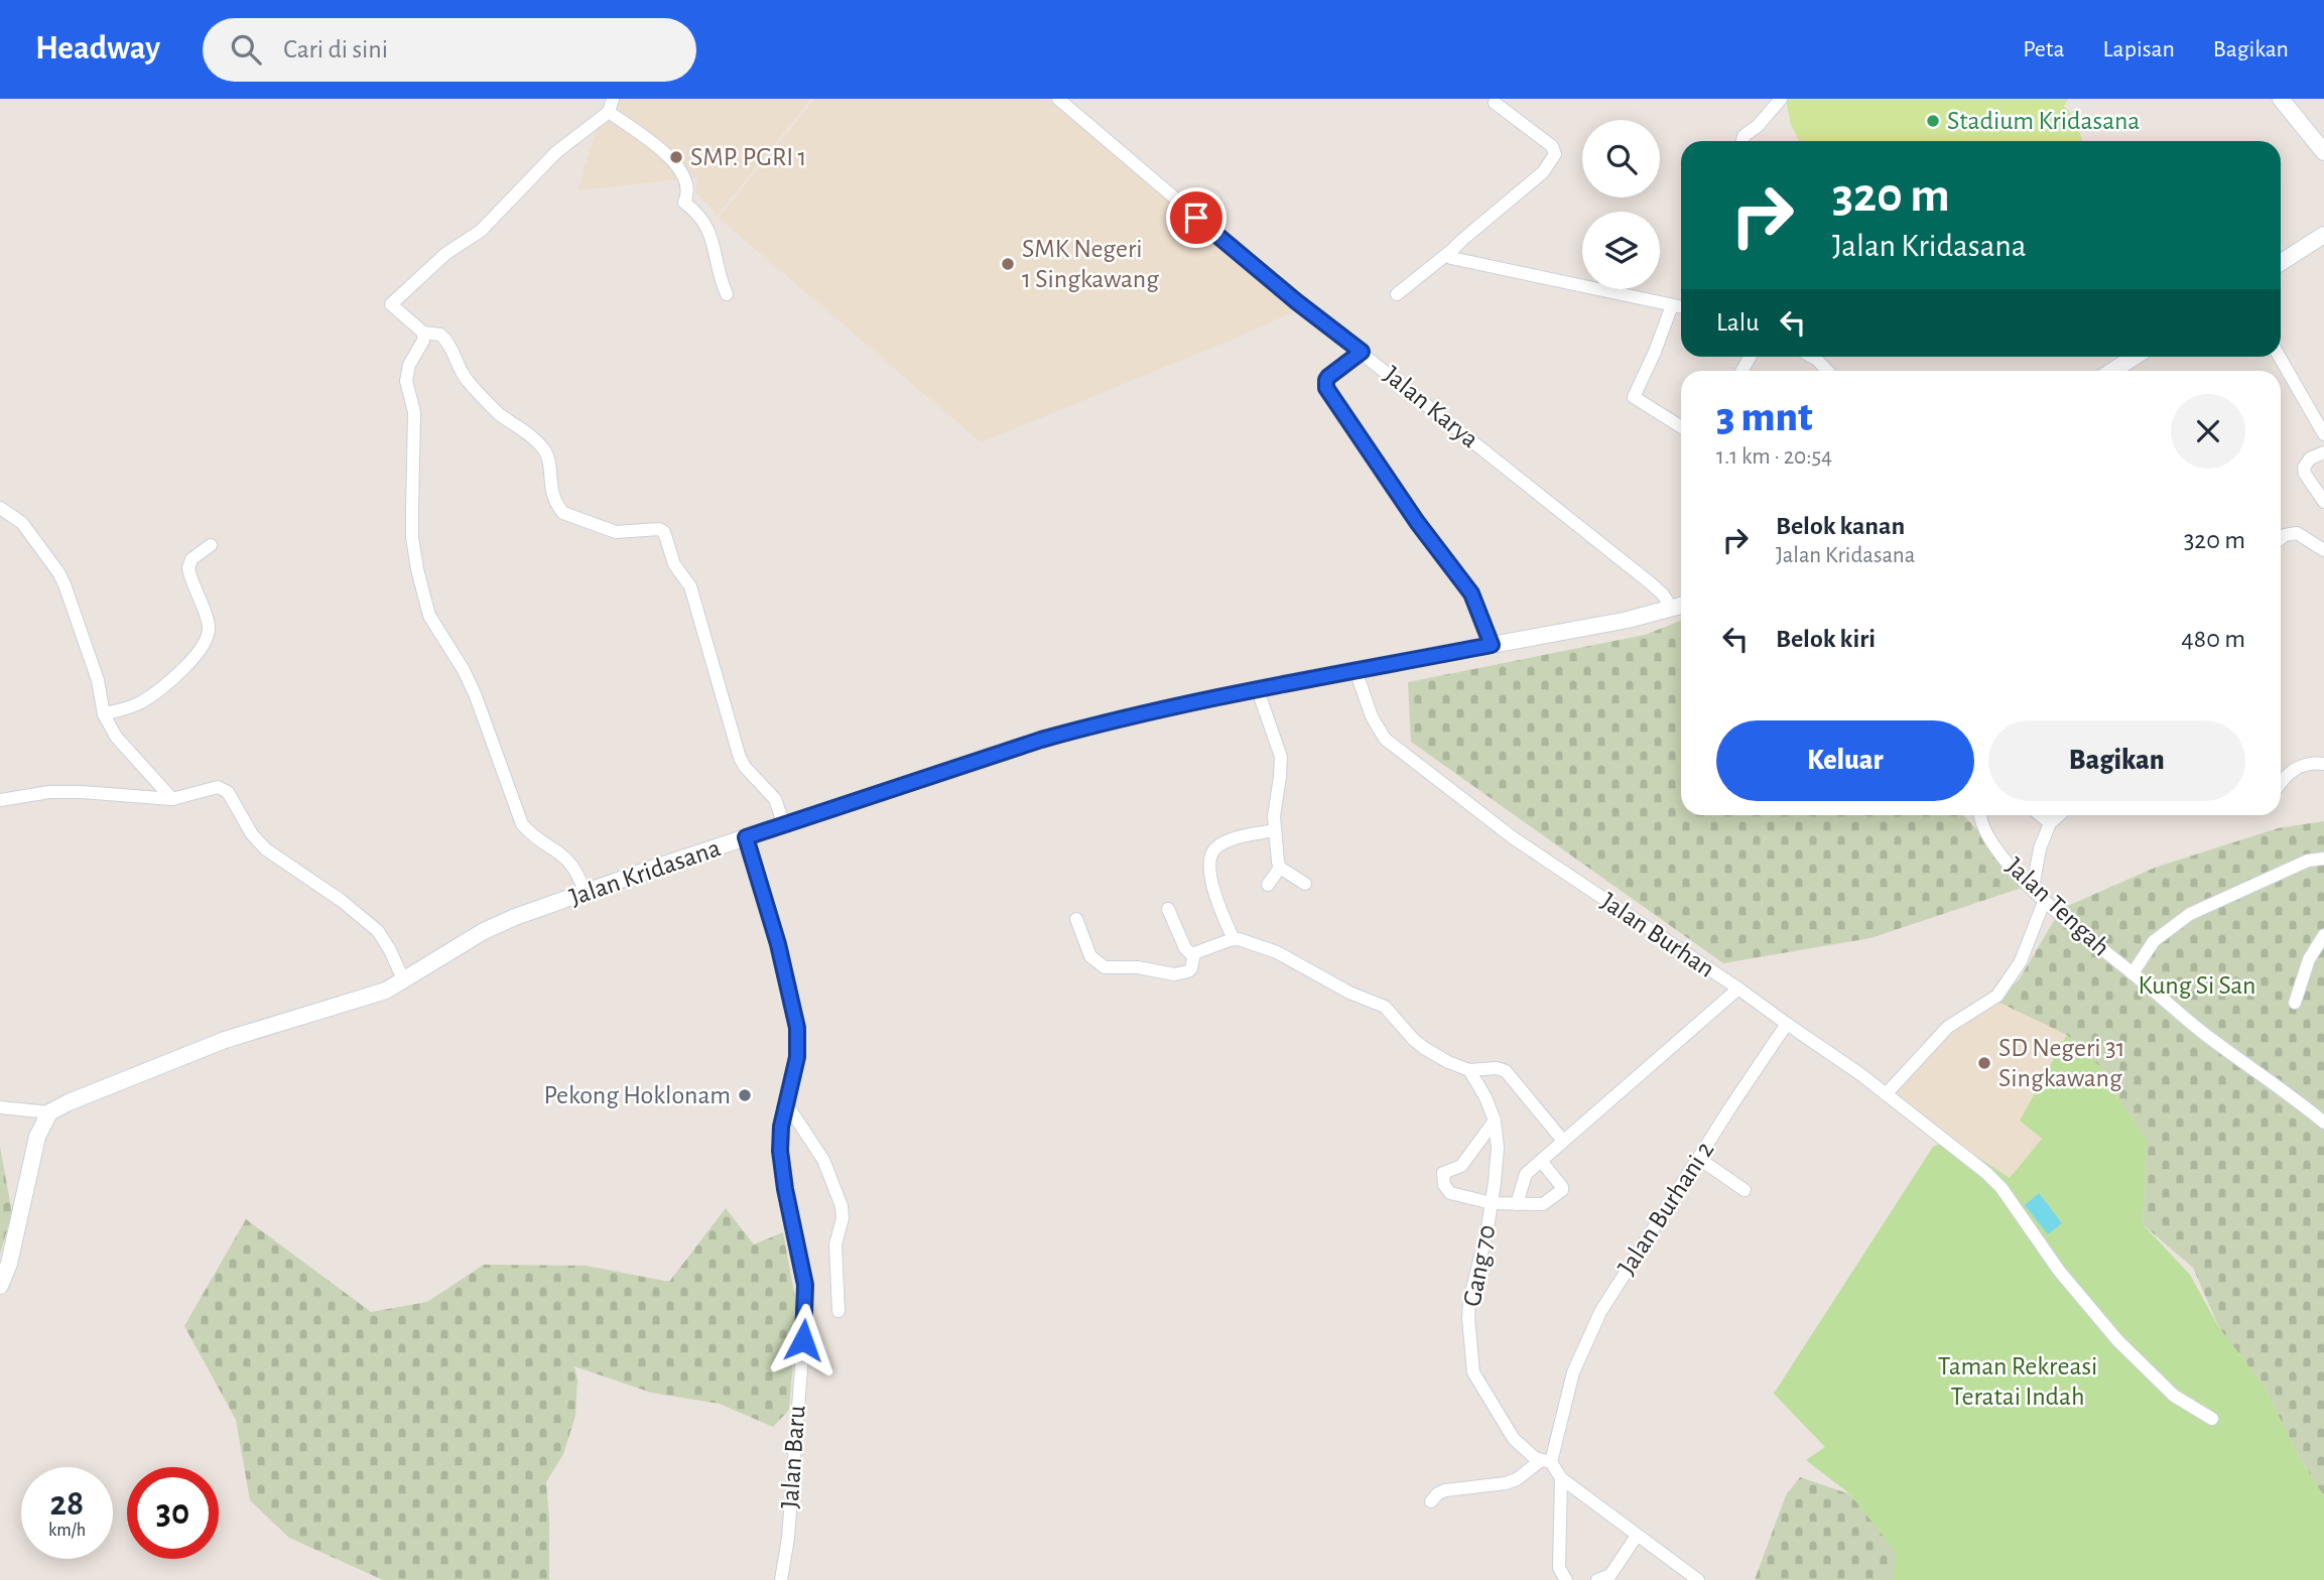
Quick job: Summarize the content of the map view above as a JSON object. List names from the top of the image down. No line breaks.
{"streets":{"street":["Jalan Karya","Jalan Kridasana","Jalan Tengah","Jalan Burhan","Jalan Burhani 2","Gang 70","Jalan Baru"]},"crossings":[["Jalan Karya","Jalan Kridasana"],["Jalan Kridasana","Jalan Burhan"],["Jalan Kridasana","Jalan Baru"],["Jalan Burhani 2","Gang 70"]],"parks":["Kung Si San","Taman Rekreasi Teratai Indah"],"places":["Stadium Kridasana","SMP. PGRI 1","SMK Negeri 1 Singkawang","SD Negeri 31 Singkawang","Pekong Hoklonam"],"page":{"header":"Headway","search":"Cari di sini","nav":["Peta","Lapisan","Bagikan"],"turn":["320 m","Jalan Kridasana"],"then":"Lalu","heading":["3 mnt","1.1 km · 20:54"],"list":[{"name":"Belok kanan","note":"Jalan Kridasana","value":"320 m"},{"name":"Belok kiri","value":"480 m"}],"buttons":["Keluar","Bagikan"],"speed":"28 km/h","limit":"30"}}
